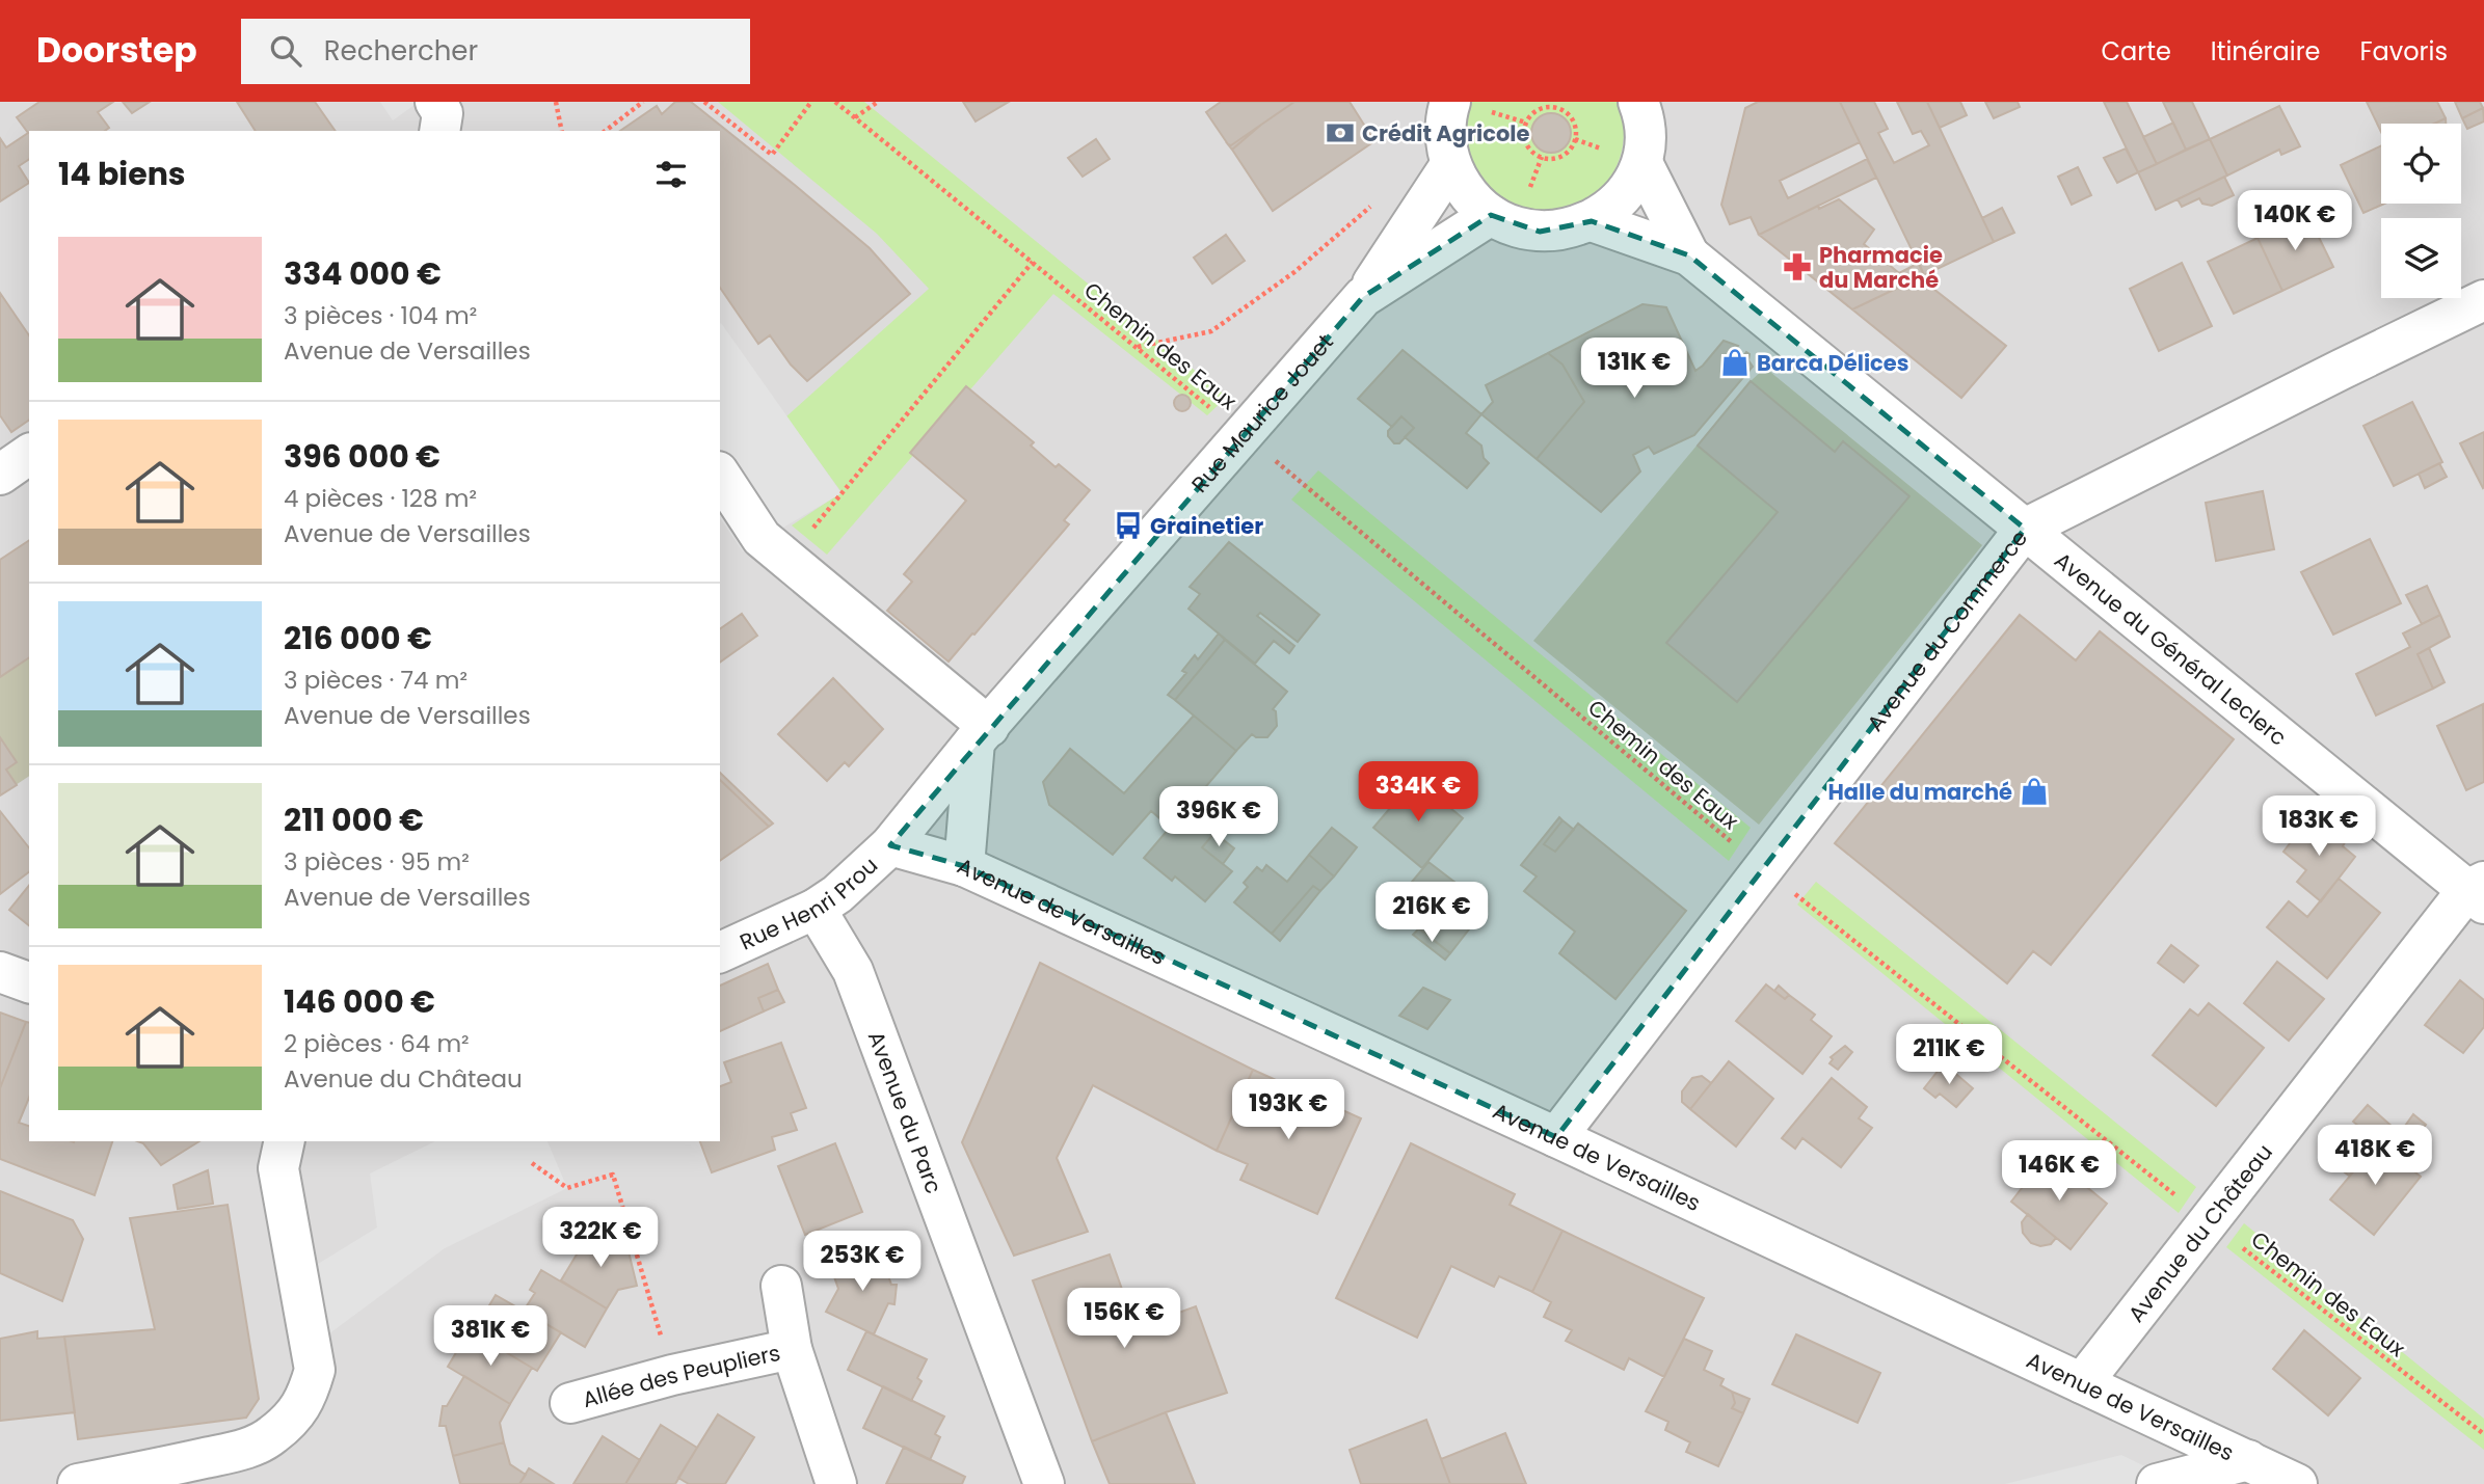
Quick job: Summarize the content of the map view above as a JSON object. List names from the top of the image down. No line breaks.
{"streets":{"street":["Rue Maurice Jouet","Avenue du Commerce","Avenue du Général Leclerc","Rue Henri Prou","Avenue de Versailles","Avenue du Parc","Avenue du Château","Allée des Peupliers"],"path":["Chemin des Eaux"]},"crossings":[["Chemin des Eaux","Rue Maurice Jouet"],["Chemin des Eaux","Avenue du Commerce"],["Chemin des Eaux","Avenue du Château"],["Rue Maurice Jouet","Rue Henri Prou"],["Rue Maurice Jouet","Avenue de Versailles"],["Avenue du Commerce","Avenue du Général Leclerc"],["Avenue du Commerce","Avenue de Versailles"],["Avenue du Général Leclerc","Avenue du Château"],["Rue Henri Prou","Avenue de Versailles"],["Rue Henri Prou","Avenue du Parc"],["Avenue de Versailles","Avenue du Château"]],"places":{"bank":["Crédit Agricole"],"pharmacy":["Pharmacie du Marché"],"shop":["Barca Délices","Halle du marché"],"bus stop":["Grainetier"]},"page":{"header":"Doorstep","search":"Rechercher","nav":["Carte","Itinéraire","Favoris"],"heading":"14 biens","price":["140K €","131K €","334K €","396K €","183K €","216K €","211K €","193K €","418K €","146K €","322K €","253K €","156K €","381K €"],"list":[{"name":"334 000 €","note":"3 pièces · 104 m² · Avenue de Versailles"},{"name":"396 000 €","note":"4 pièces · 128 m² · Avenue de Versailles"},{"name":"216 000 €","note":"3 pièces · 74 m² · Avenue de Versailles"},{"name":"211 000 €","note":"3 pièces · 95 m² · Avenue de Versailles"},{"name":"146 000 €","note":"2 pièces · 64 m² · Avenue du Château"}]}}
